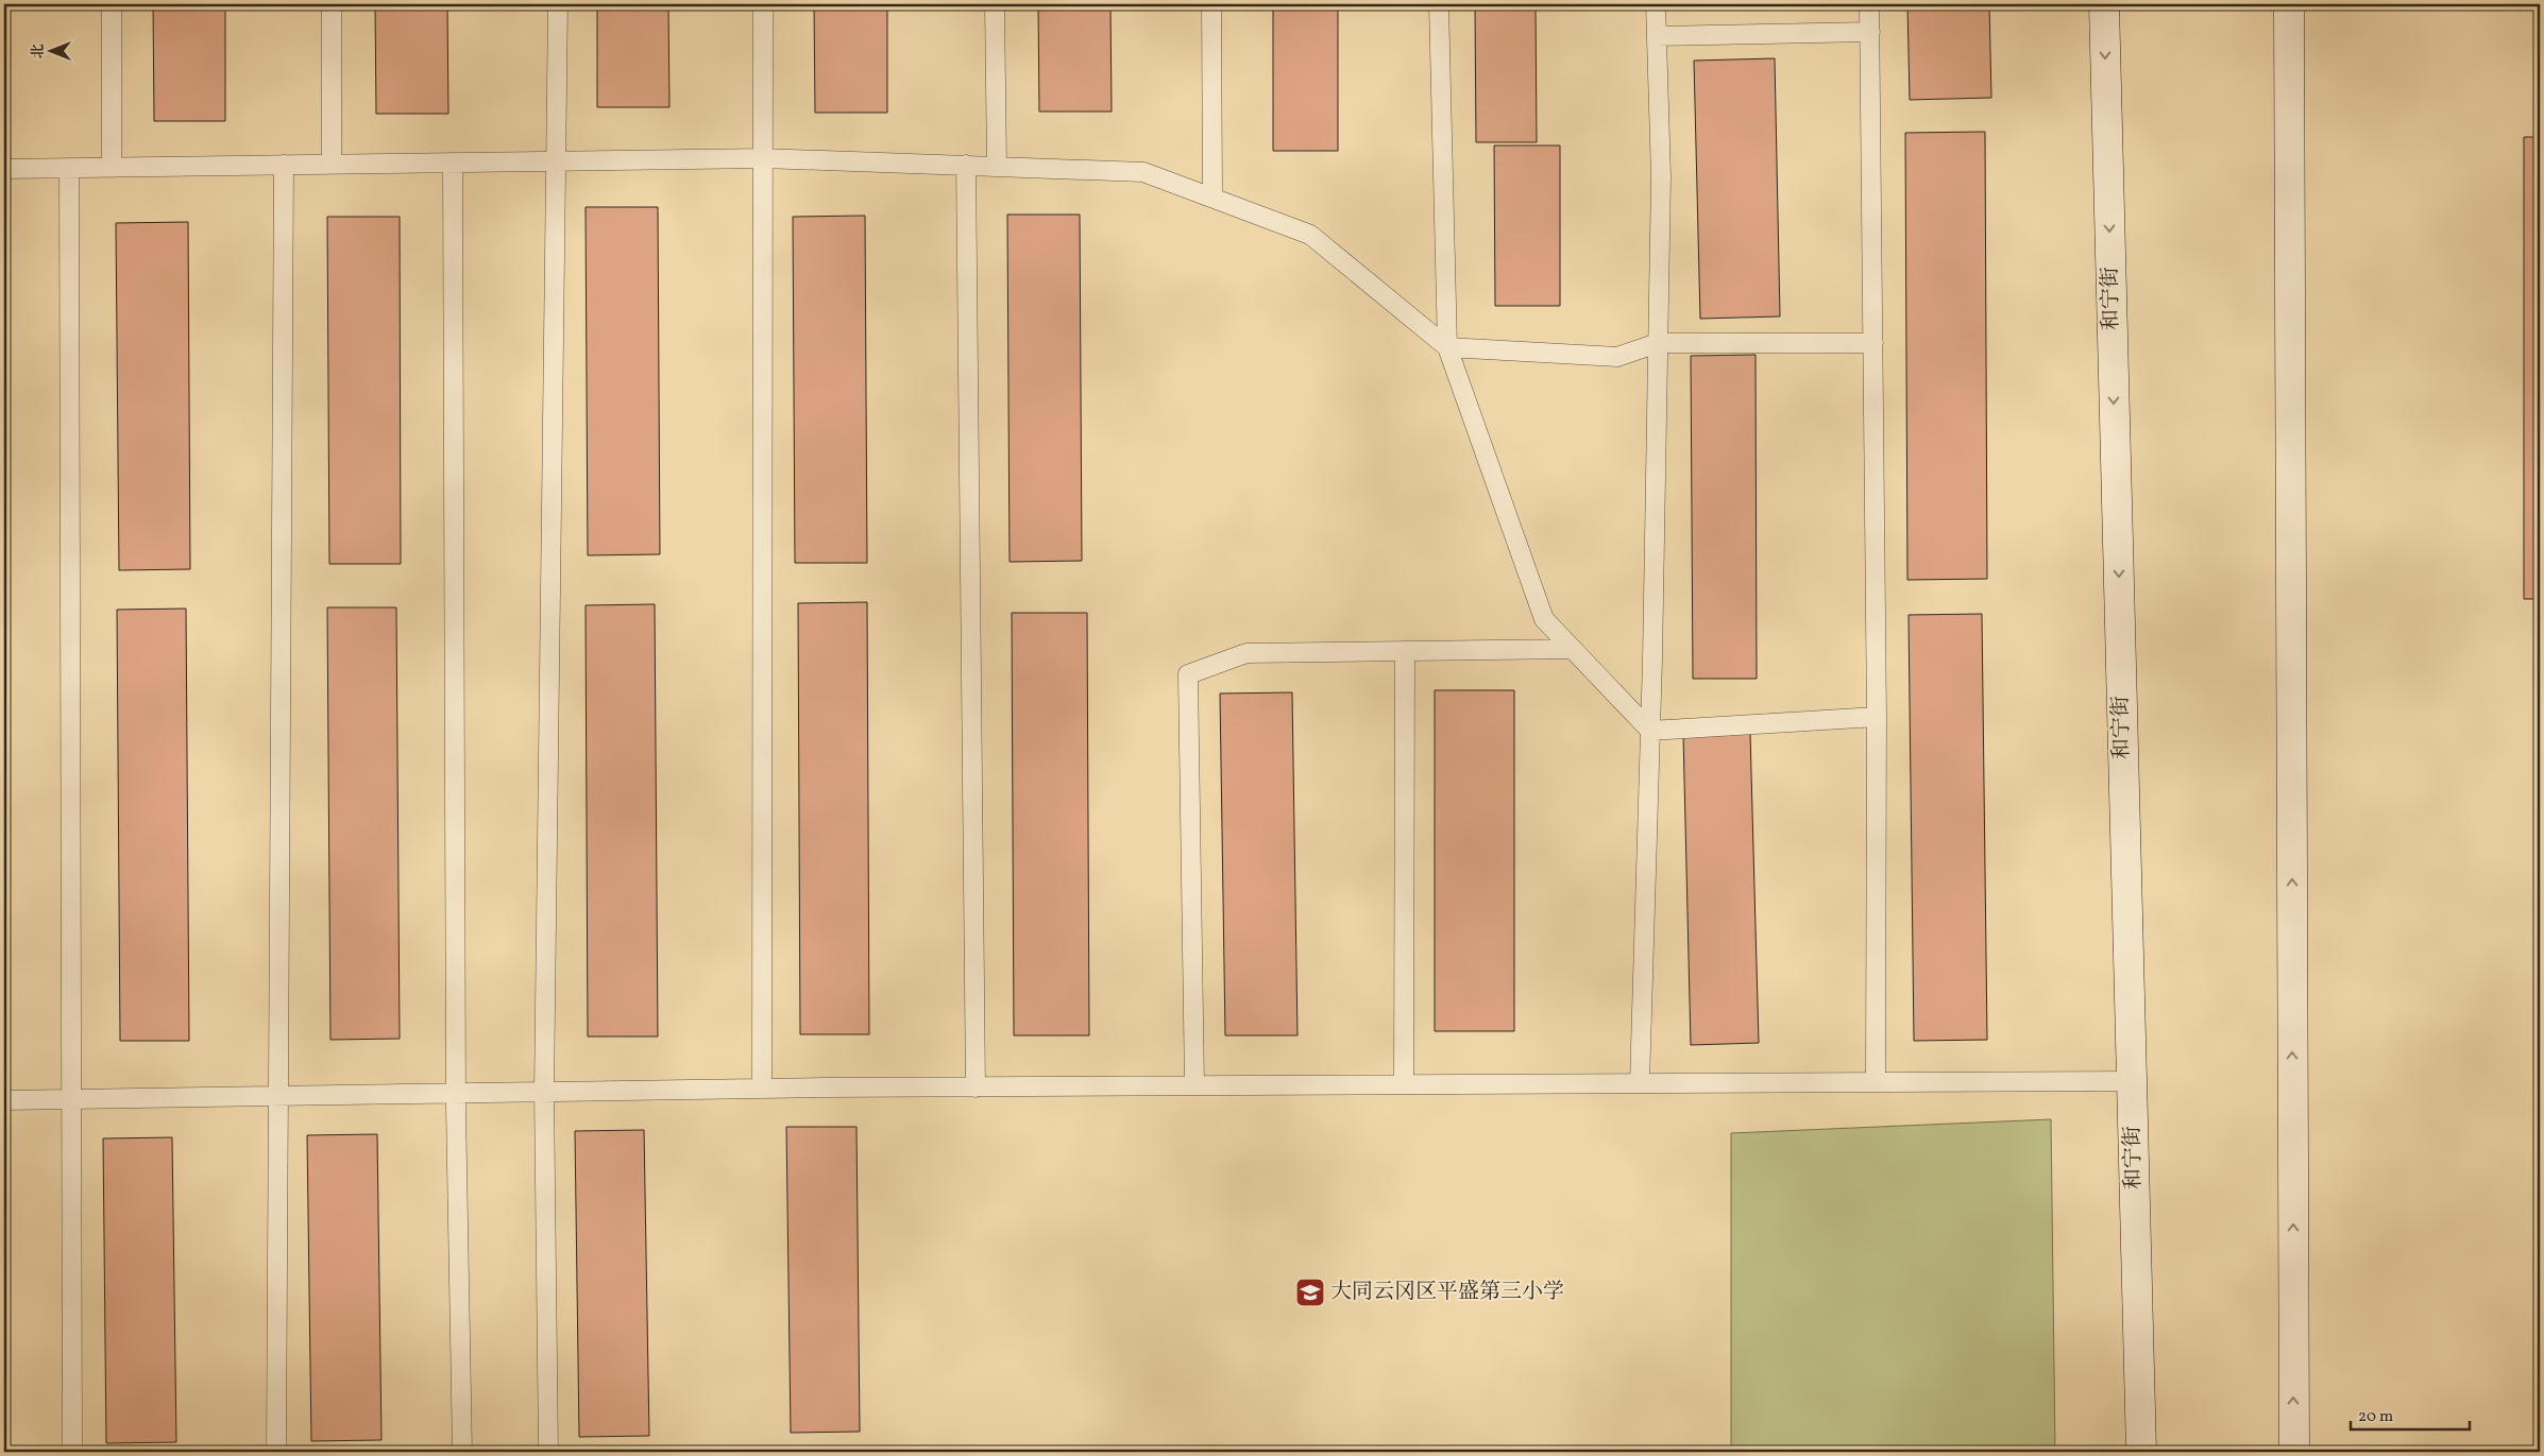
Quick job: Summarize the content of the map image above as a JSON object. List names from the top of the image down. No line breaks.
{"streets":{"main road":["和宁街"]},"places":{"school or university":["大同云冈区平盛第三小学"]},"scale_bar":"20 m","north":"left"}
